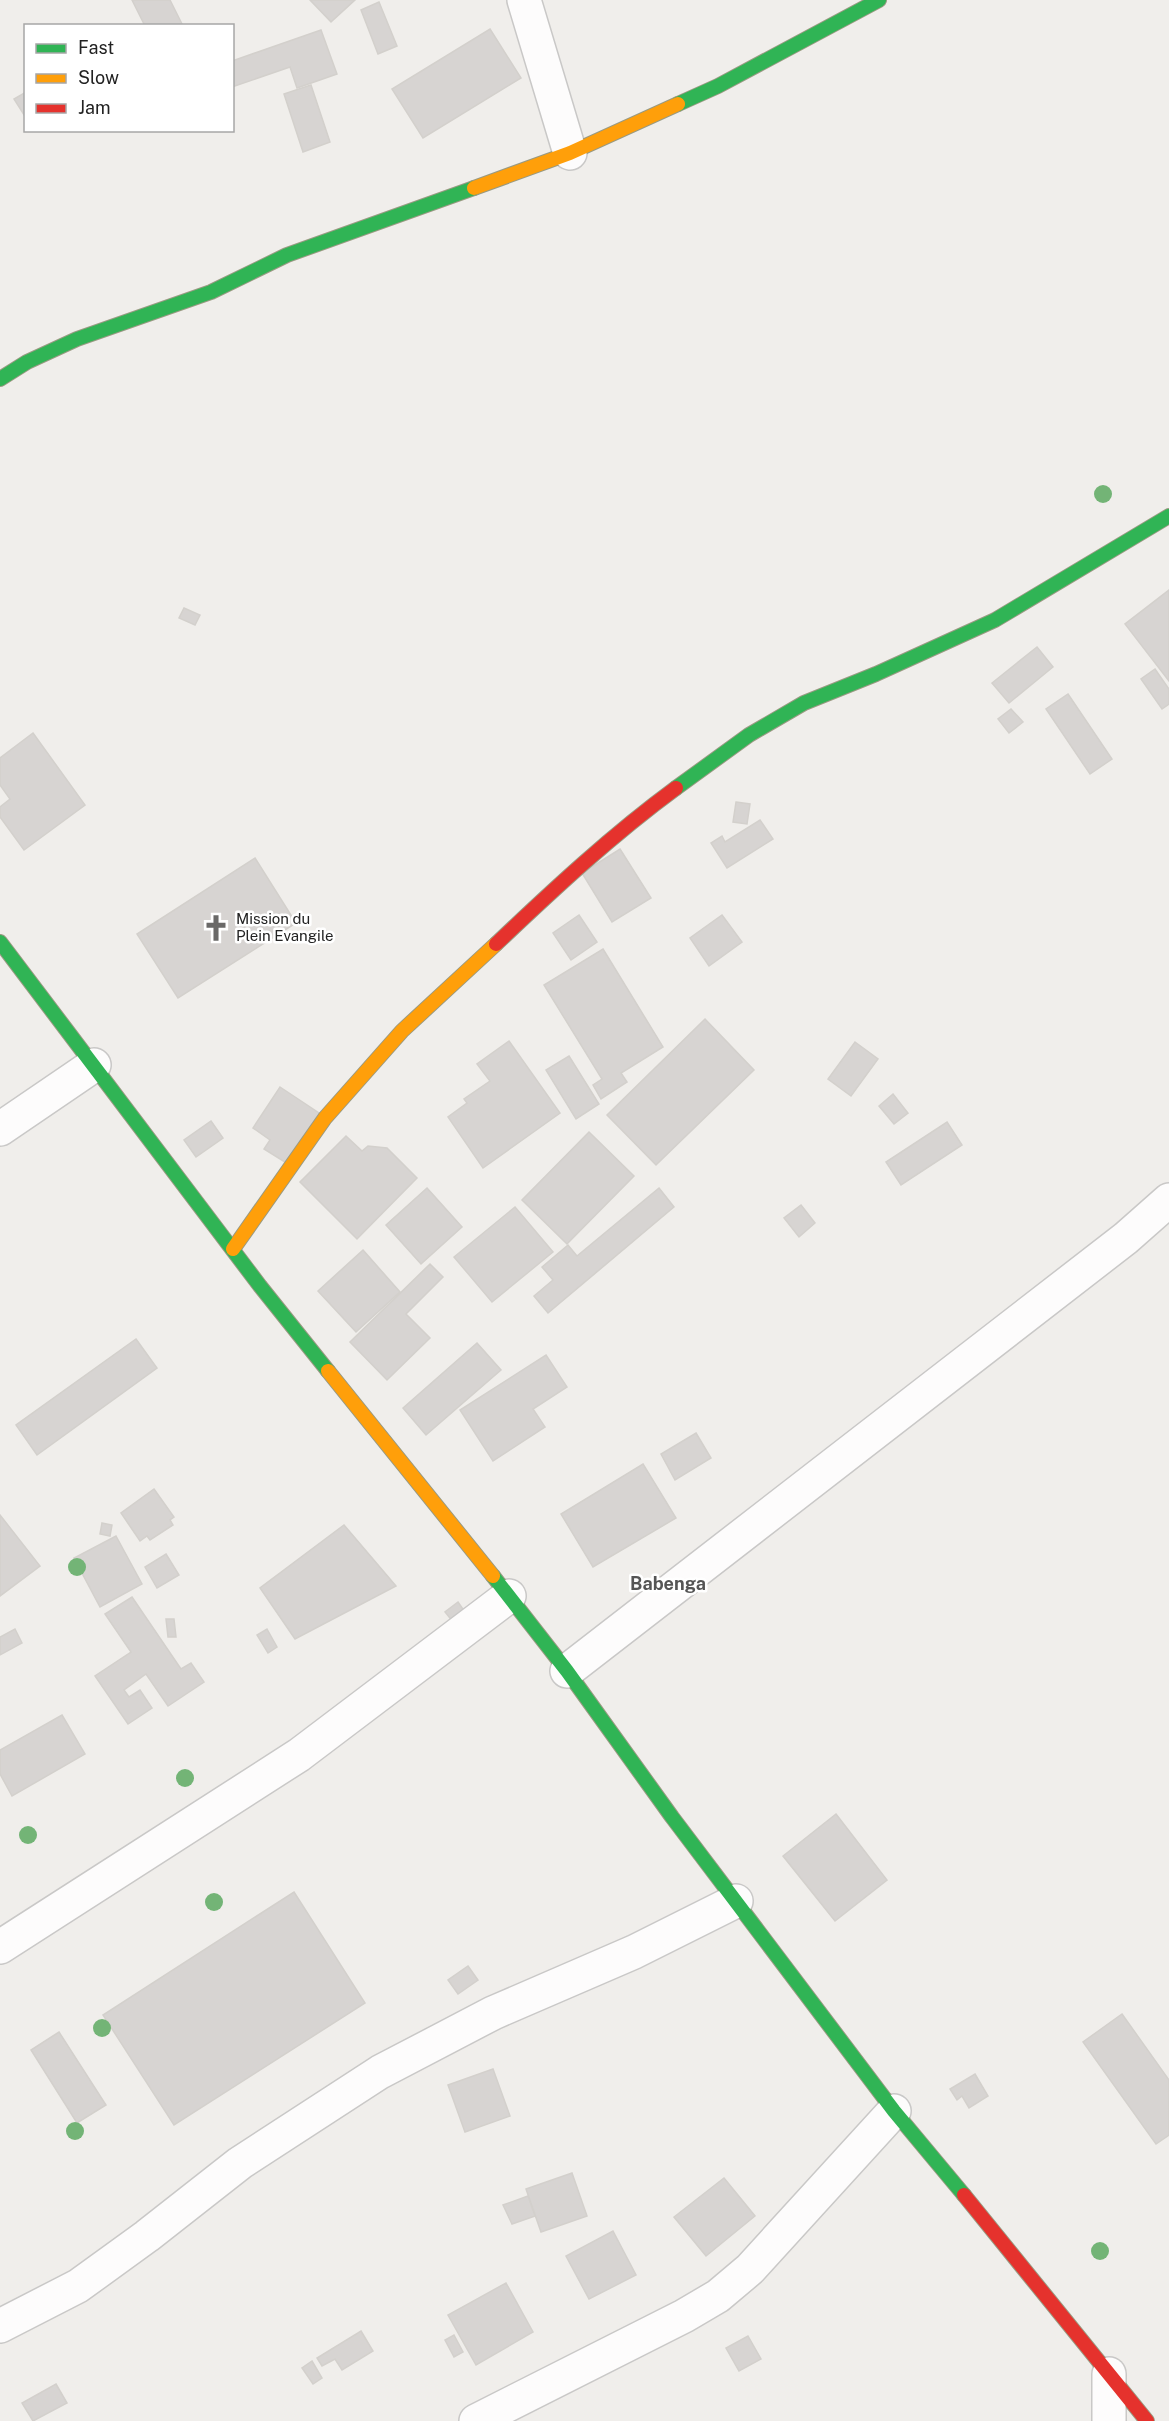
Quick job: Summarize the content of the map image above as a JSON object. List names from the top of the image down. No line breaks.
{"districts":["Babenga"],"places":{"church":["Mission du Plein Evangile"]},"legend":["Fast","Slow","Jam"]}
